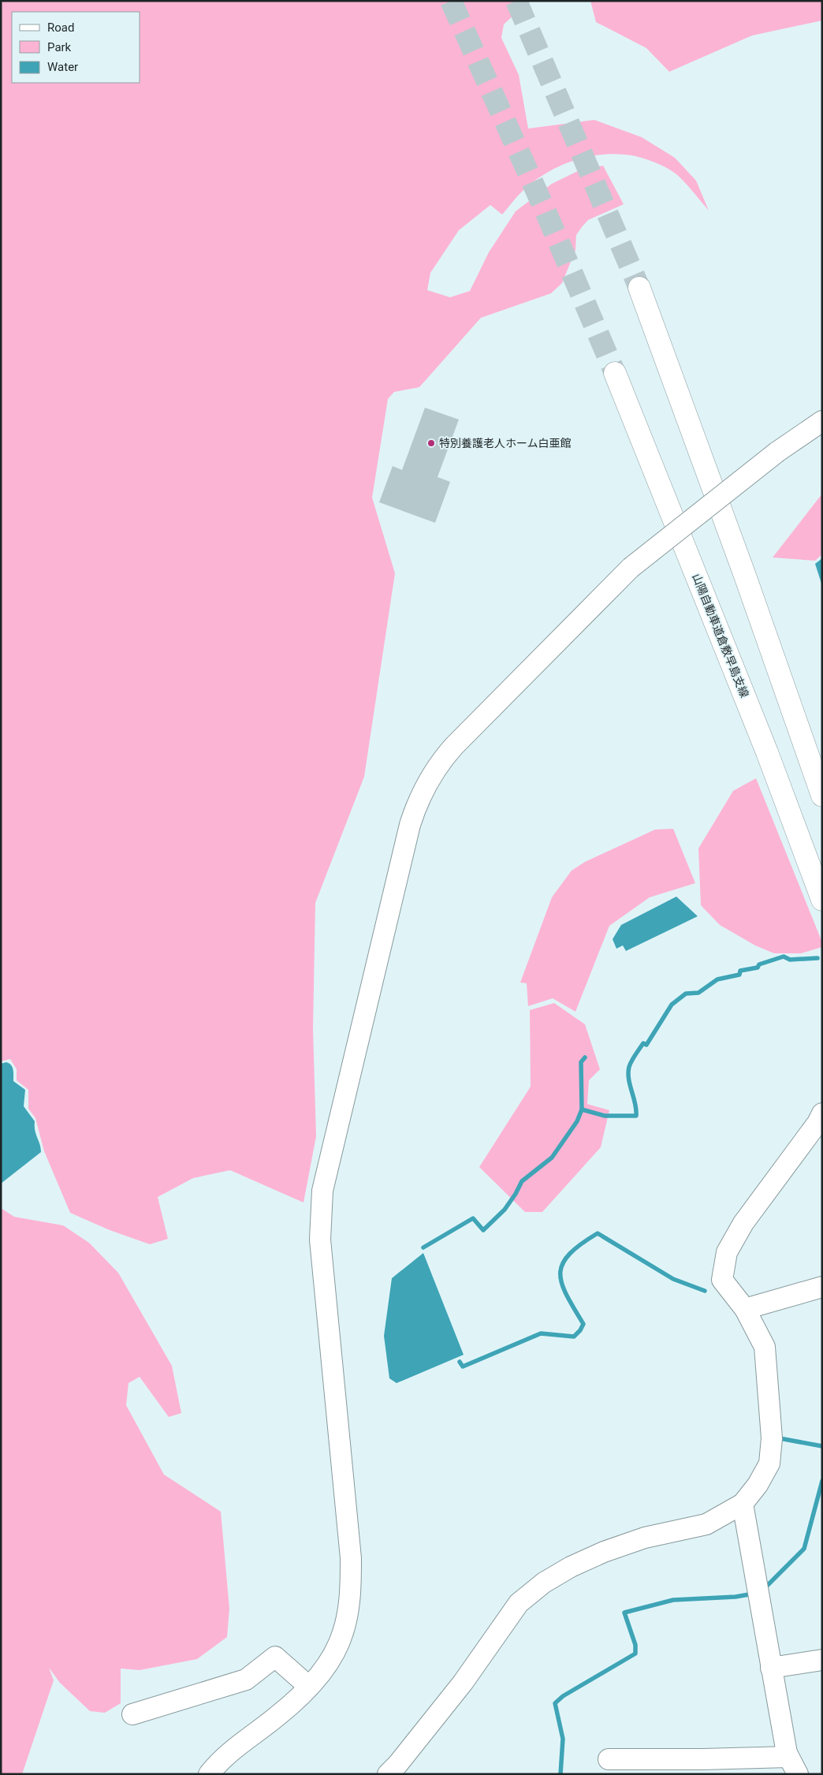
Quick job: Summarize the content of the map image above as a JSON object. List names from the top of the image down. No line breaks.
{"streets":{"highway":["山陽自動車道倉敷早島支線"]},"places":["特別養護老人ホーム白亜館"],"legend":["Road","Park","Water"]}
